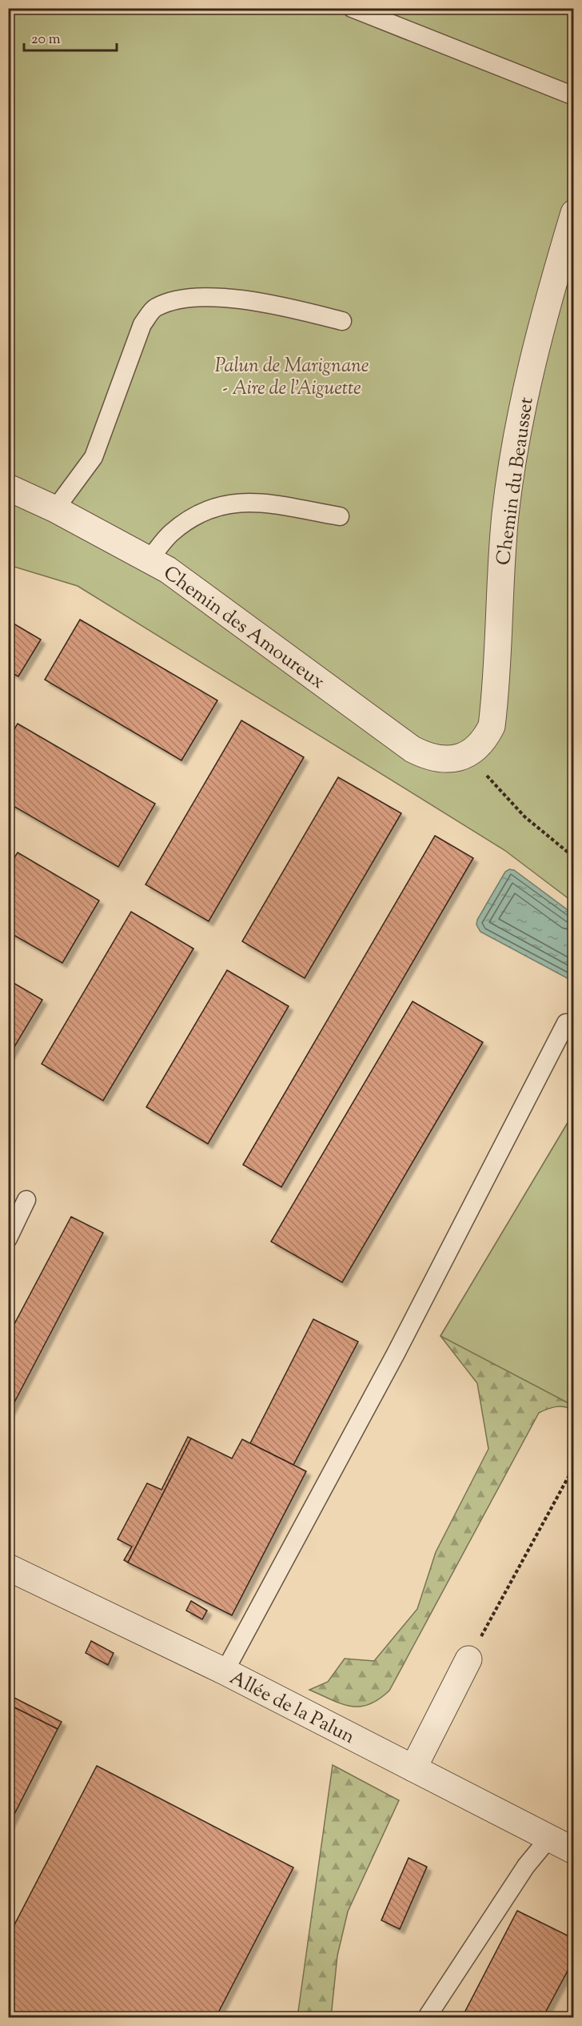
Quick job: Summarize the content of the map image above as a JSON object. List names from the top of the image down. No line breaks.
{"streets":{"street":["Chemin du Beausset","Chemin des Amoureux","Allée de la Palun"]},"crossings":[["Chemin du Beausset","Chemin des Amoureux"]],"parks":["Palun de Marignane - Aire de l'Aiguette"],"scale_bar":"20 m"}
